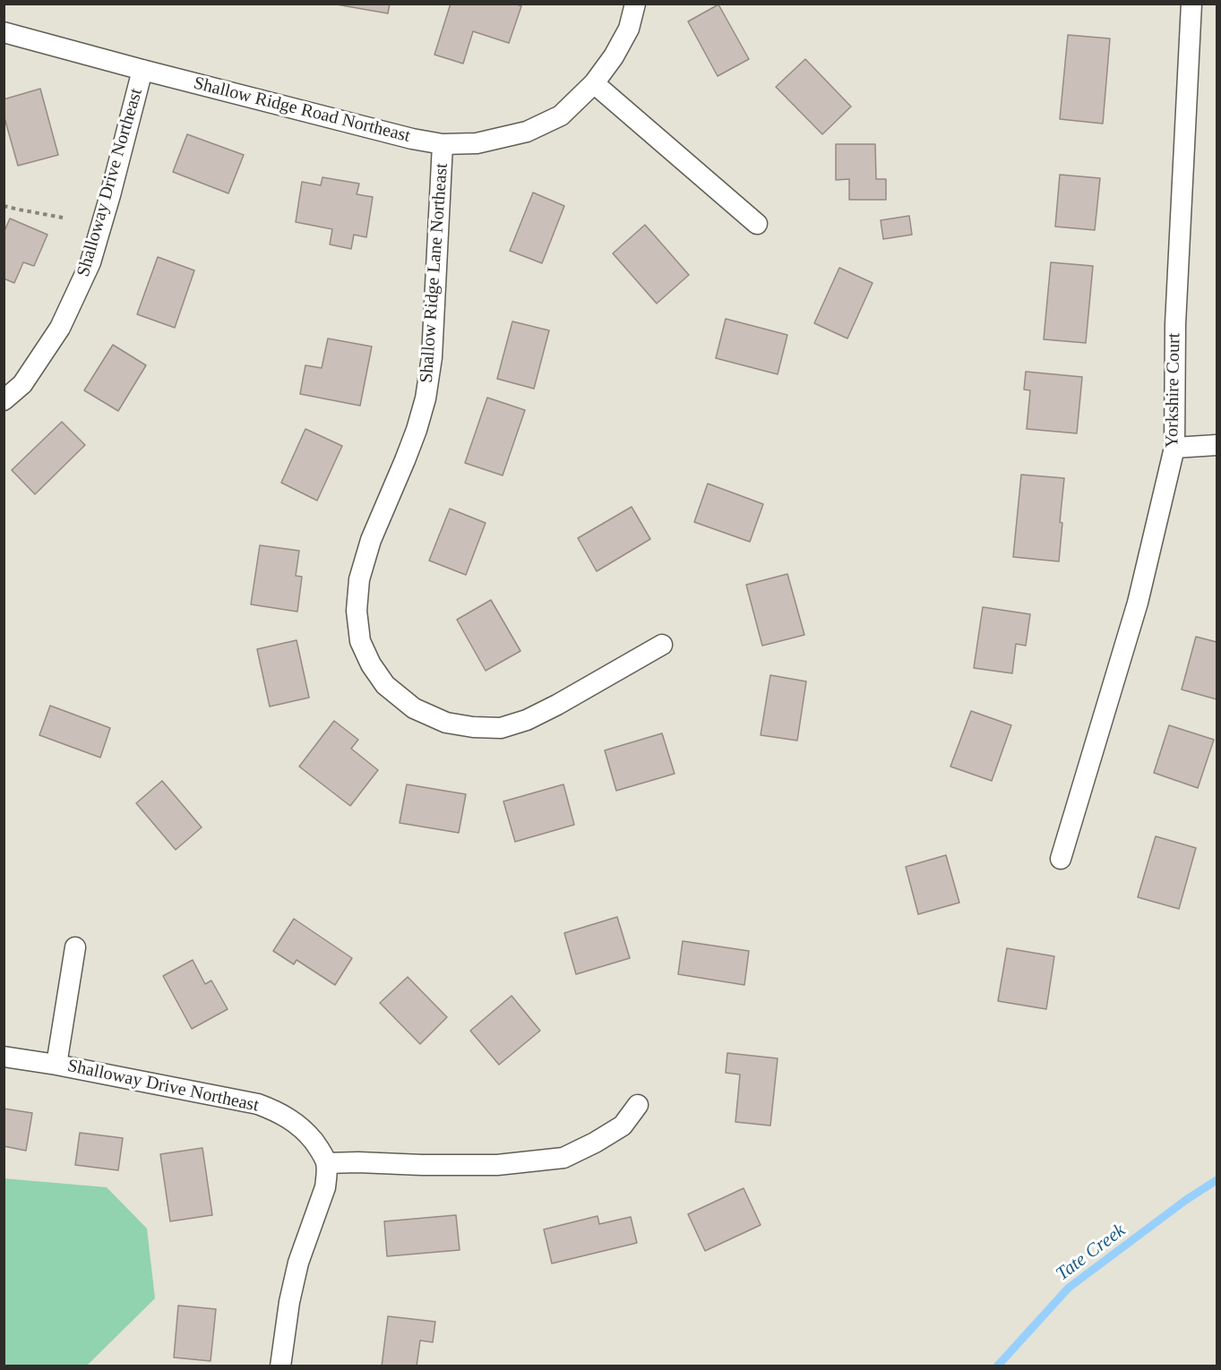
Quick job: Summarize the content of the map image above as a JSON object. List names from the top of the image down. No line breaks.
{"streets":{"street":["Shallow Ridge Road Northeast","Shalloway Drive Northeast","Shallow Ridge Lane Northeast","Yorkshire Court"]},"crossings":[["Shallow Ridge Road Northeast","Shalloway Drive Northeast"],["Shallow Ridge Road Northeast","Shallow Ridge Lane Northeast"]],"water":["Tate Creek"]}
